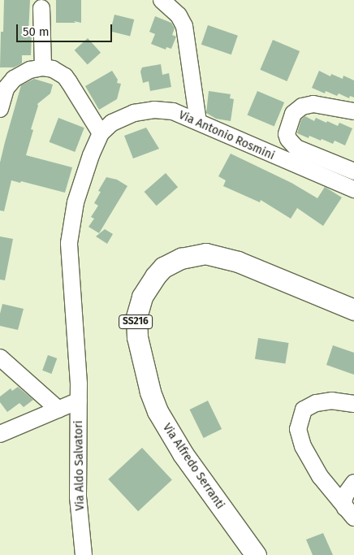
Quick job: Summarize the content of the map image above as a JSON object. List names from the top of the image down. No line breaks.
{"streets":{"main road":["SS216","Via Alfredo Serranti"],"street":["Via Antonio Rosmini","Via Aldo Salvatori"]},"crossings":[["Via Antonio Rosmini","Via Aldo Salvatori"]],"scale_bar":"50 m"}
